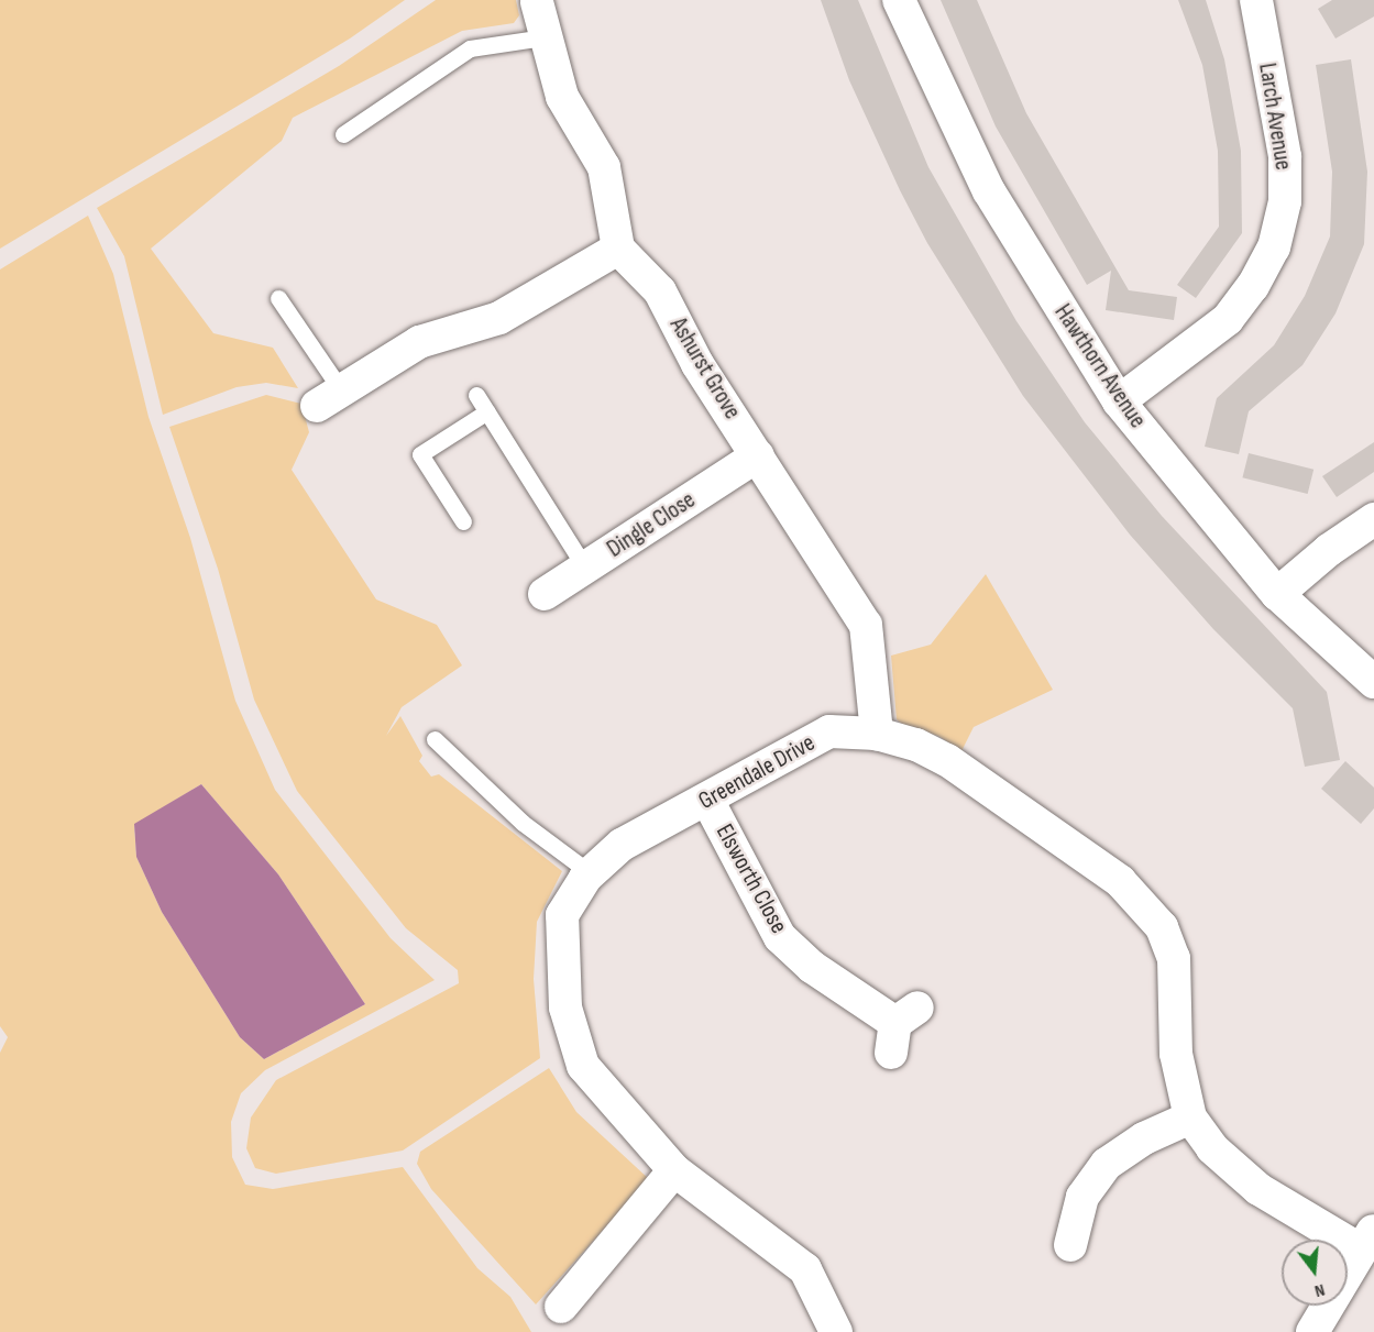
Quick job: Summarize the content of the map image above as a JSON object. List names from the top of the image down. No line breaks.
{"streets":{"street":["Larch Avenue","Hawthorn Avenue","Ashurst Grove","Dingle Close","Greendale Drive","Elsworth Close"]},"crossings":[["Larch Avenue","Hawthorn Avenue"],["Ashurst Grove","Dingle Close"],["Ashurst Grove","Greendale Drive"],["Greendale Drive","Elsworth Close"]],"north":"bottom"}
